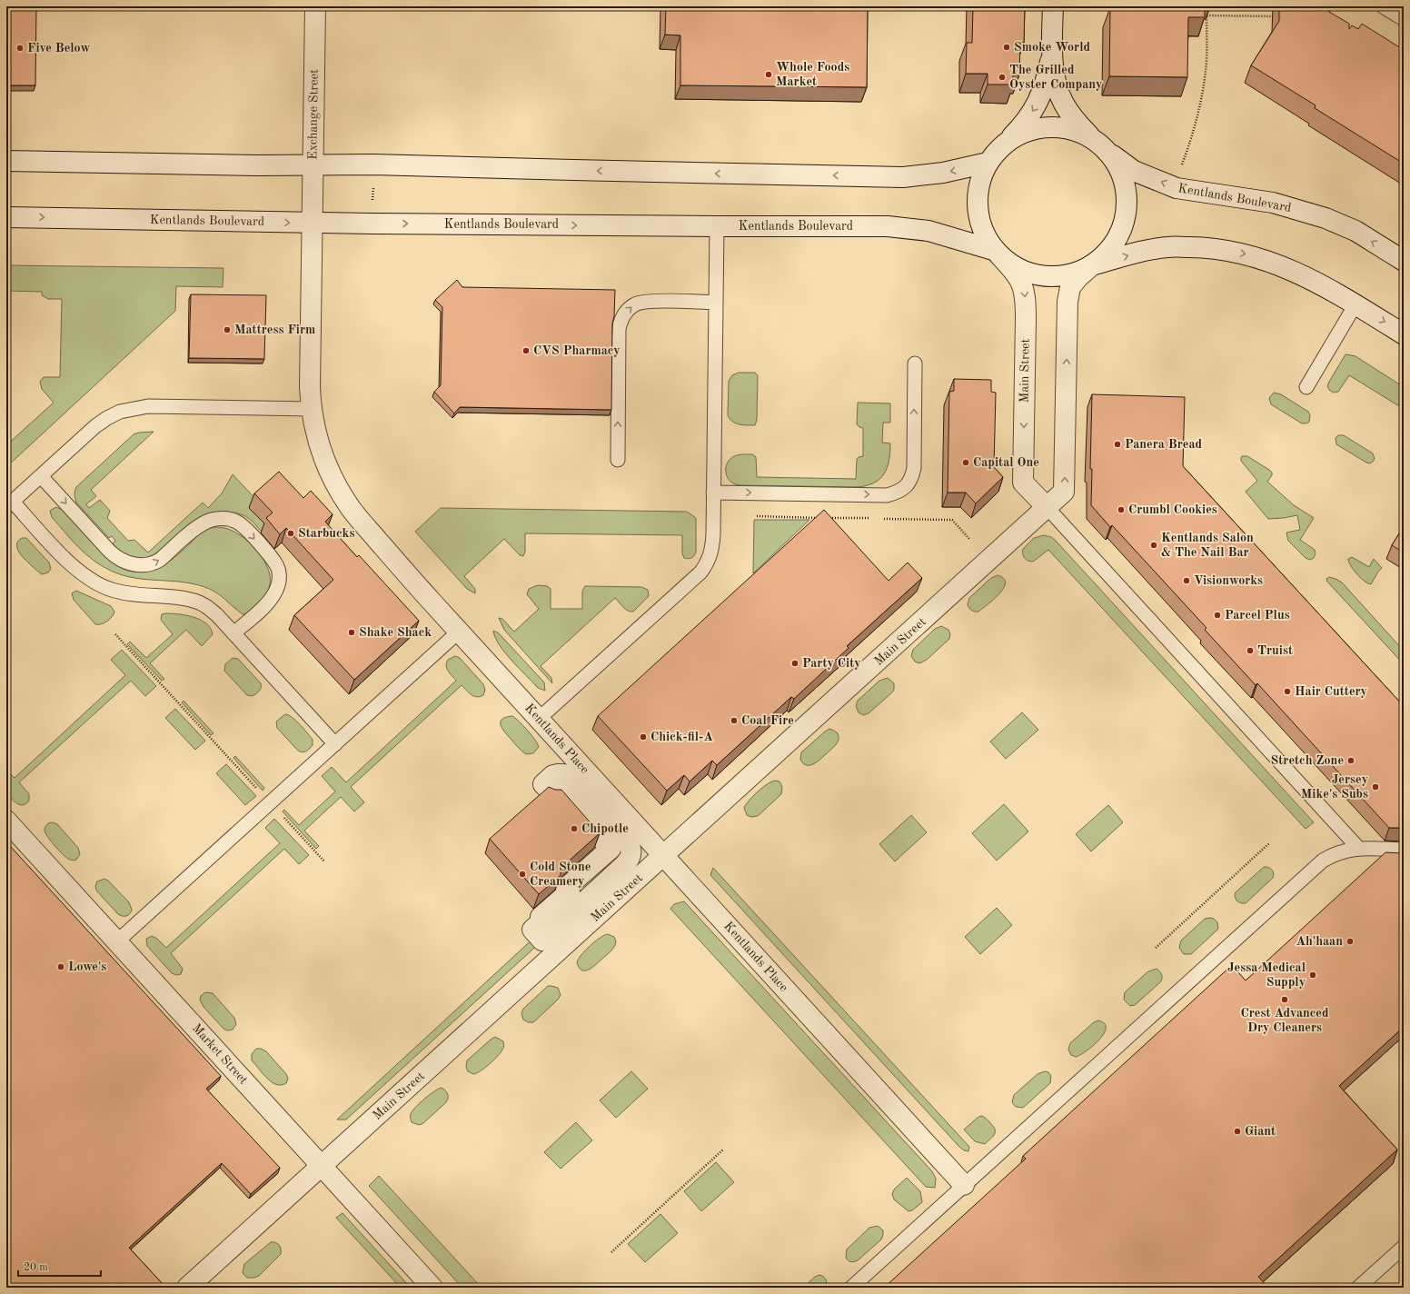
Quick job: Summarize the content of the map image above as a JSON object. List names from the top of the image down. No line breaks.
{"streets":{"street":["Exchange Street","Kentlands Boulevard","Main Street","Kentlands Place","Market Street"]},"crossings":[["Exchange Street","Kentlands Boulevard"],["Exchange Street","Kentlands Place"],["Kentlands Boulevard","Main Street"],["Kentlands Boulevard","Kentlands Place"],["Main Street","Kentlands Place"],["Main Street","Market Street"]],"places":["Smoke World","Five Below","Whole Foods Market","The Grilled Oyster Company","Mattress Firm","CVS Pharmacy","Panera Bread","Capital One","Crumbl Cookies","Starbucks","Kentlands Salon & The Nail Bar","Visionworks","Parcel Plus","Shake Shack","Truist","Party City","Hair Cuttery","Coal Fire","Chick-fil-A","Stretch Zone","Jersey Mike's Subs","Chipotle","Cold Stone Creamery","Ah'haan","Lowe's","Jessa Medical Supply","Crest Advanced Dry Cleaners","Giant"],"scale_bar":"20 m"}
